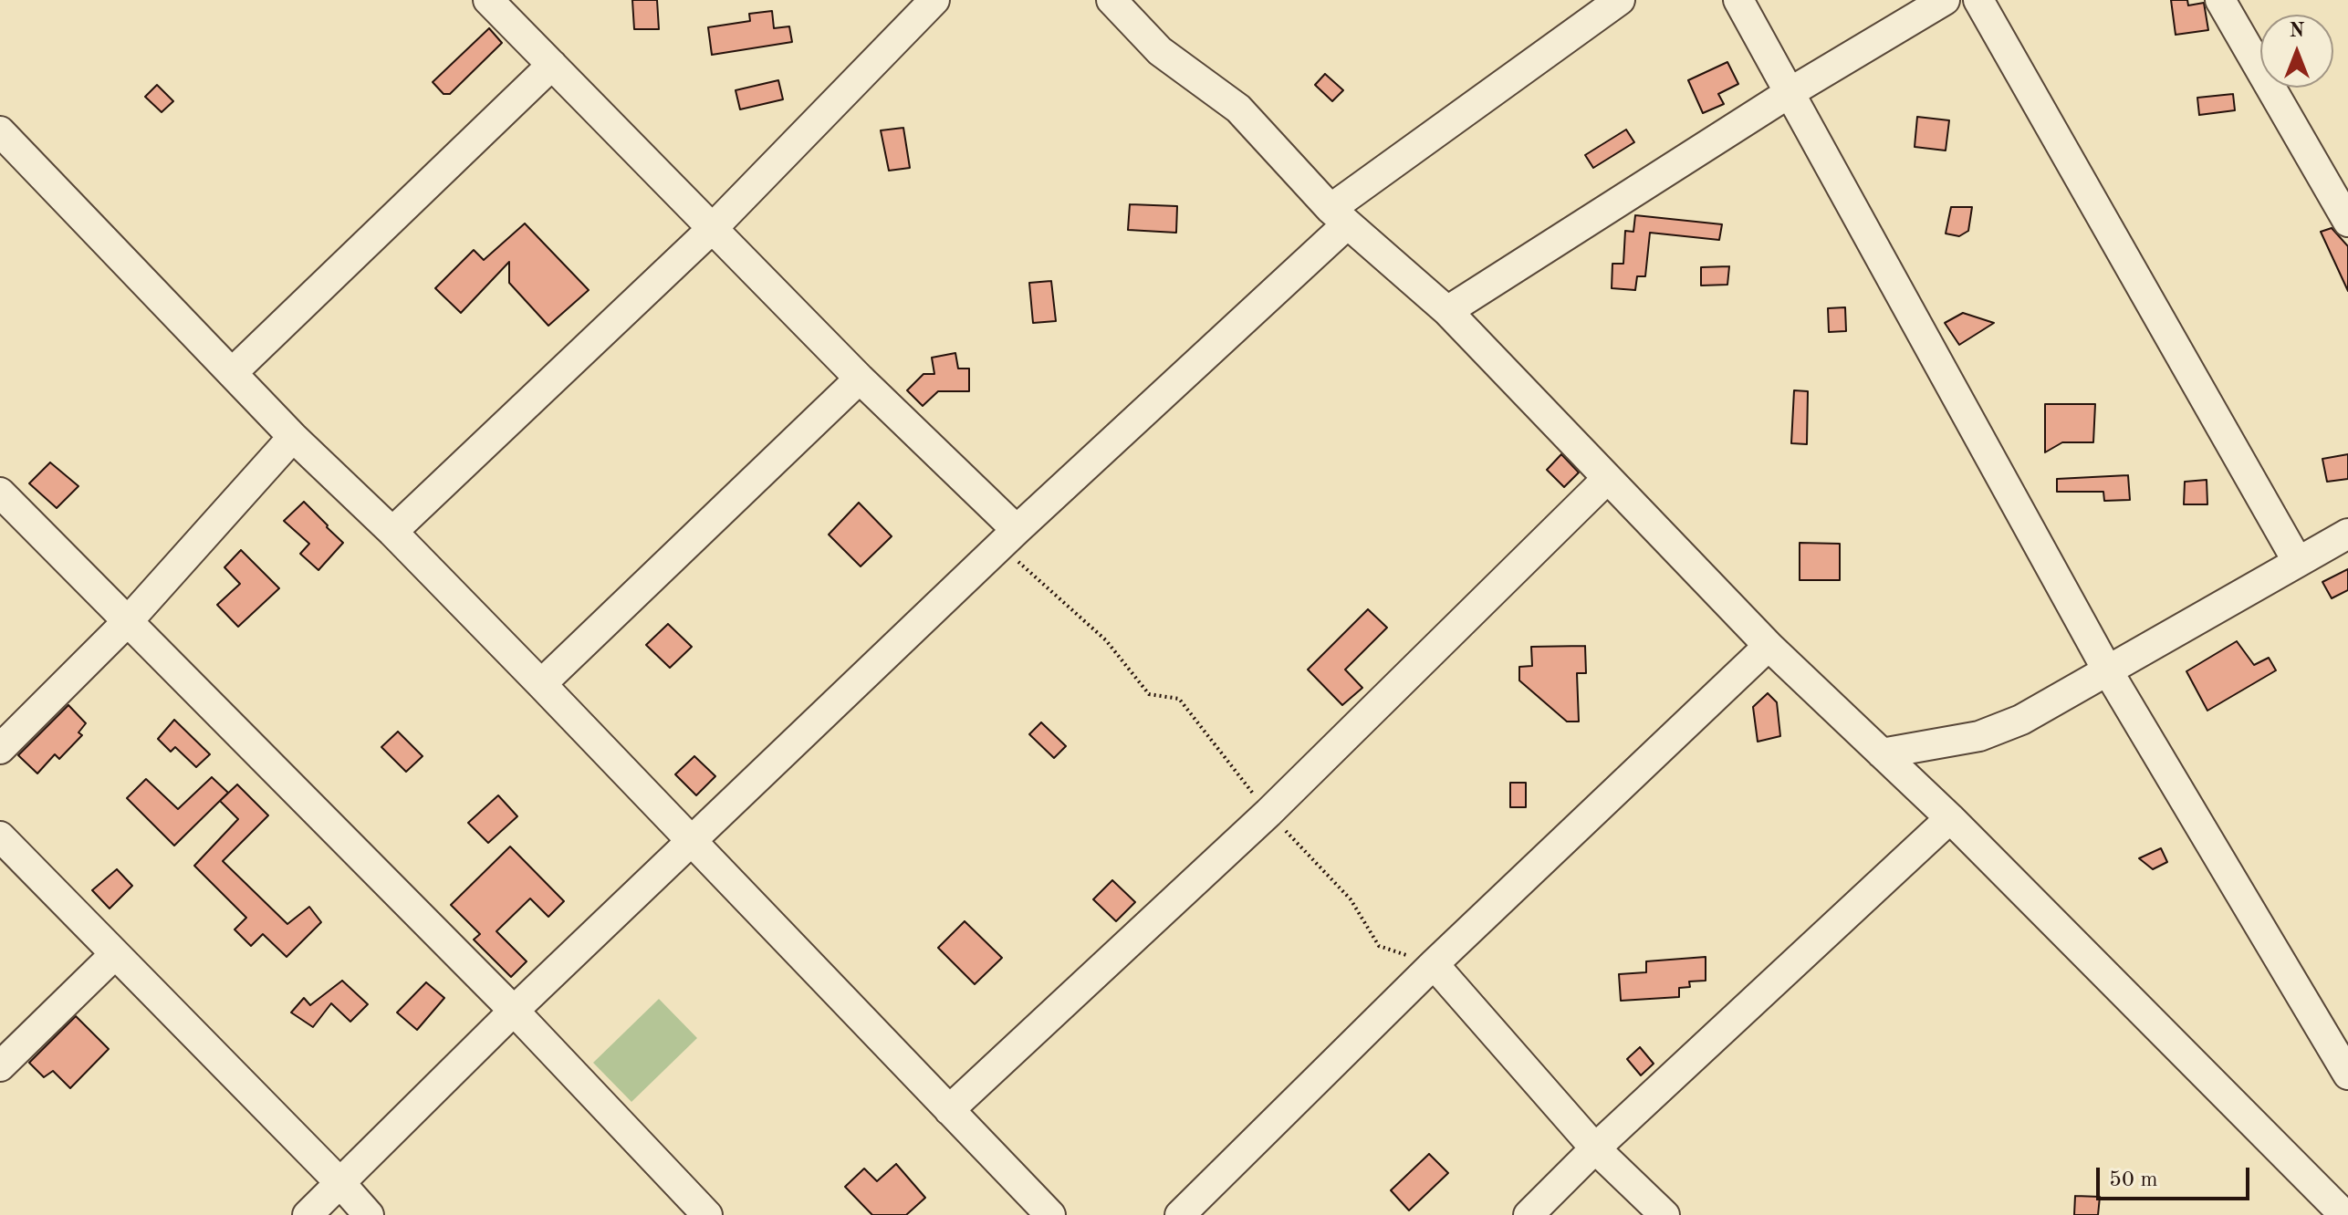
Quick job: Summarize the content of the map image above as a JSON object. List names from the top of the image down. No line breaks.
{"scale_bar":"50 m","north":"top"}
